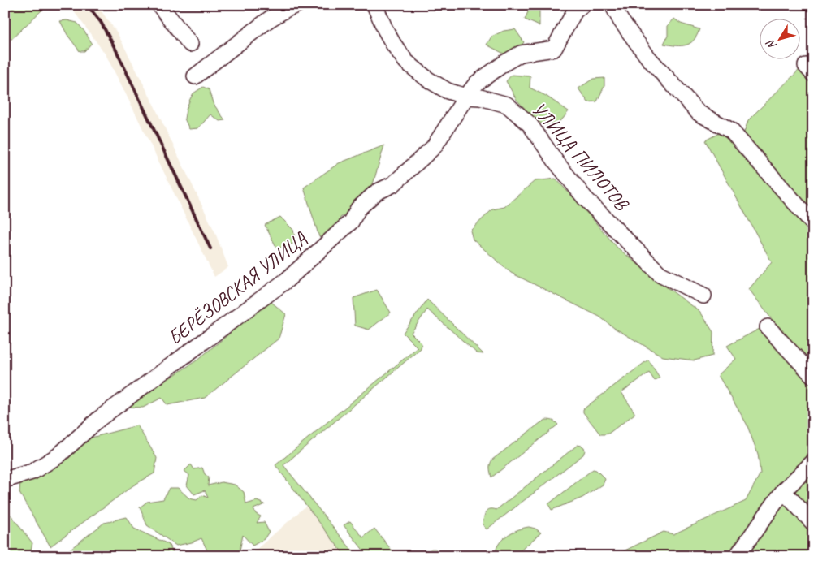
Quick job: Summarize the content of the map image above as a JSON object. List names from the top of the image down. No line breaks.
{"streets":{"street":["УЛИЦА ПИЛОТОВ","БЕРЁЗОВСКАЯ УЛИЦА"]},"crossings":[["УЛИЦА ПИЛОТОВ","БЕРЁЗОВСКАЯ УЛИЦА"]],"north":"bottom left"}
